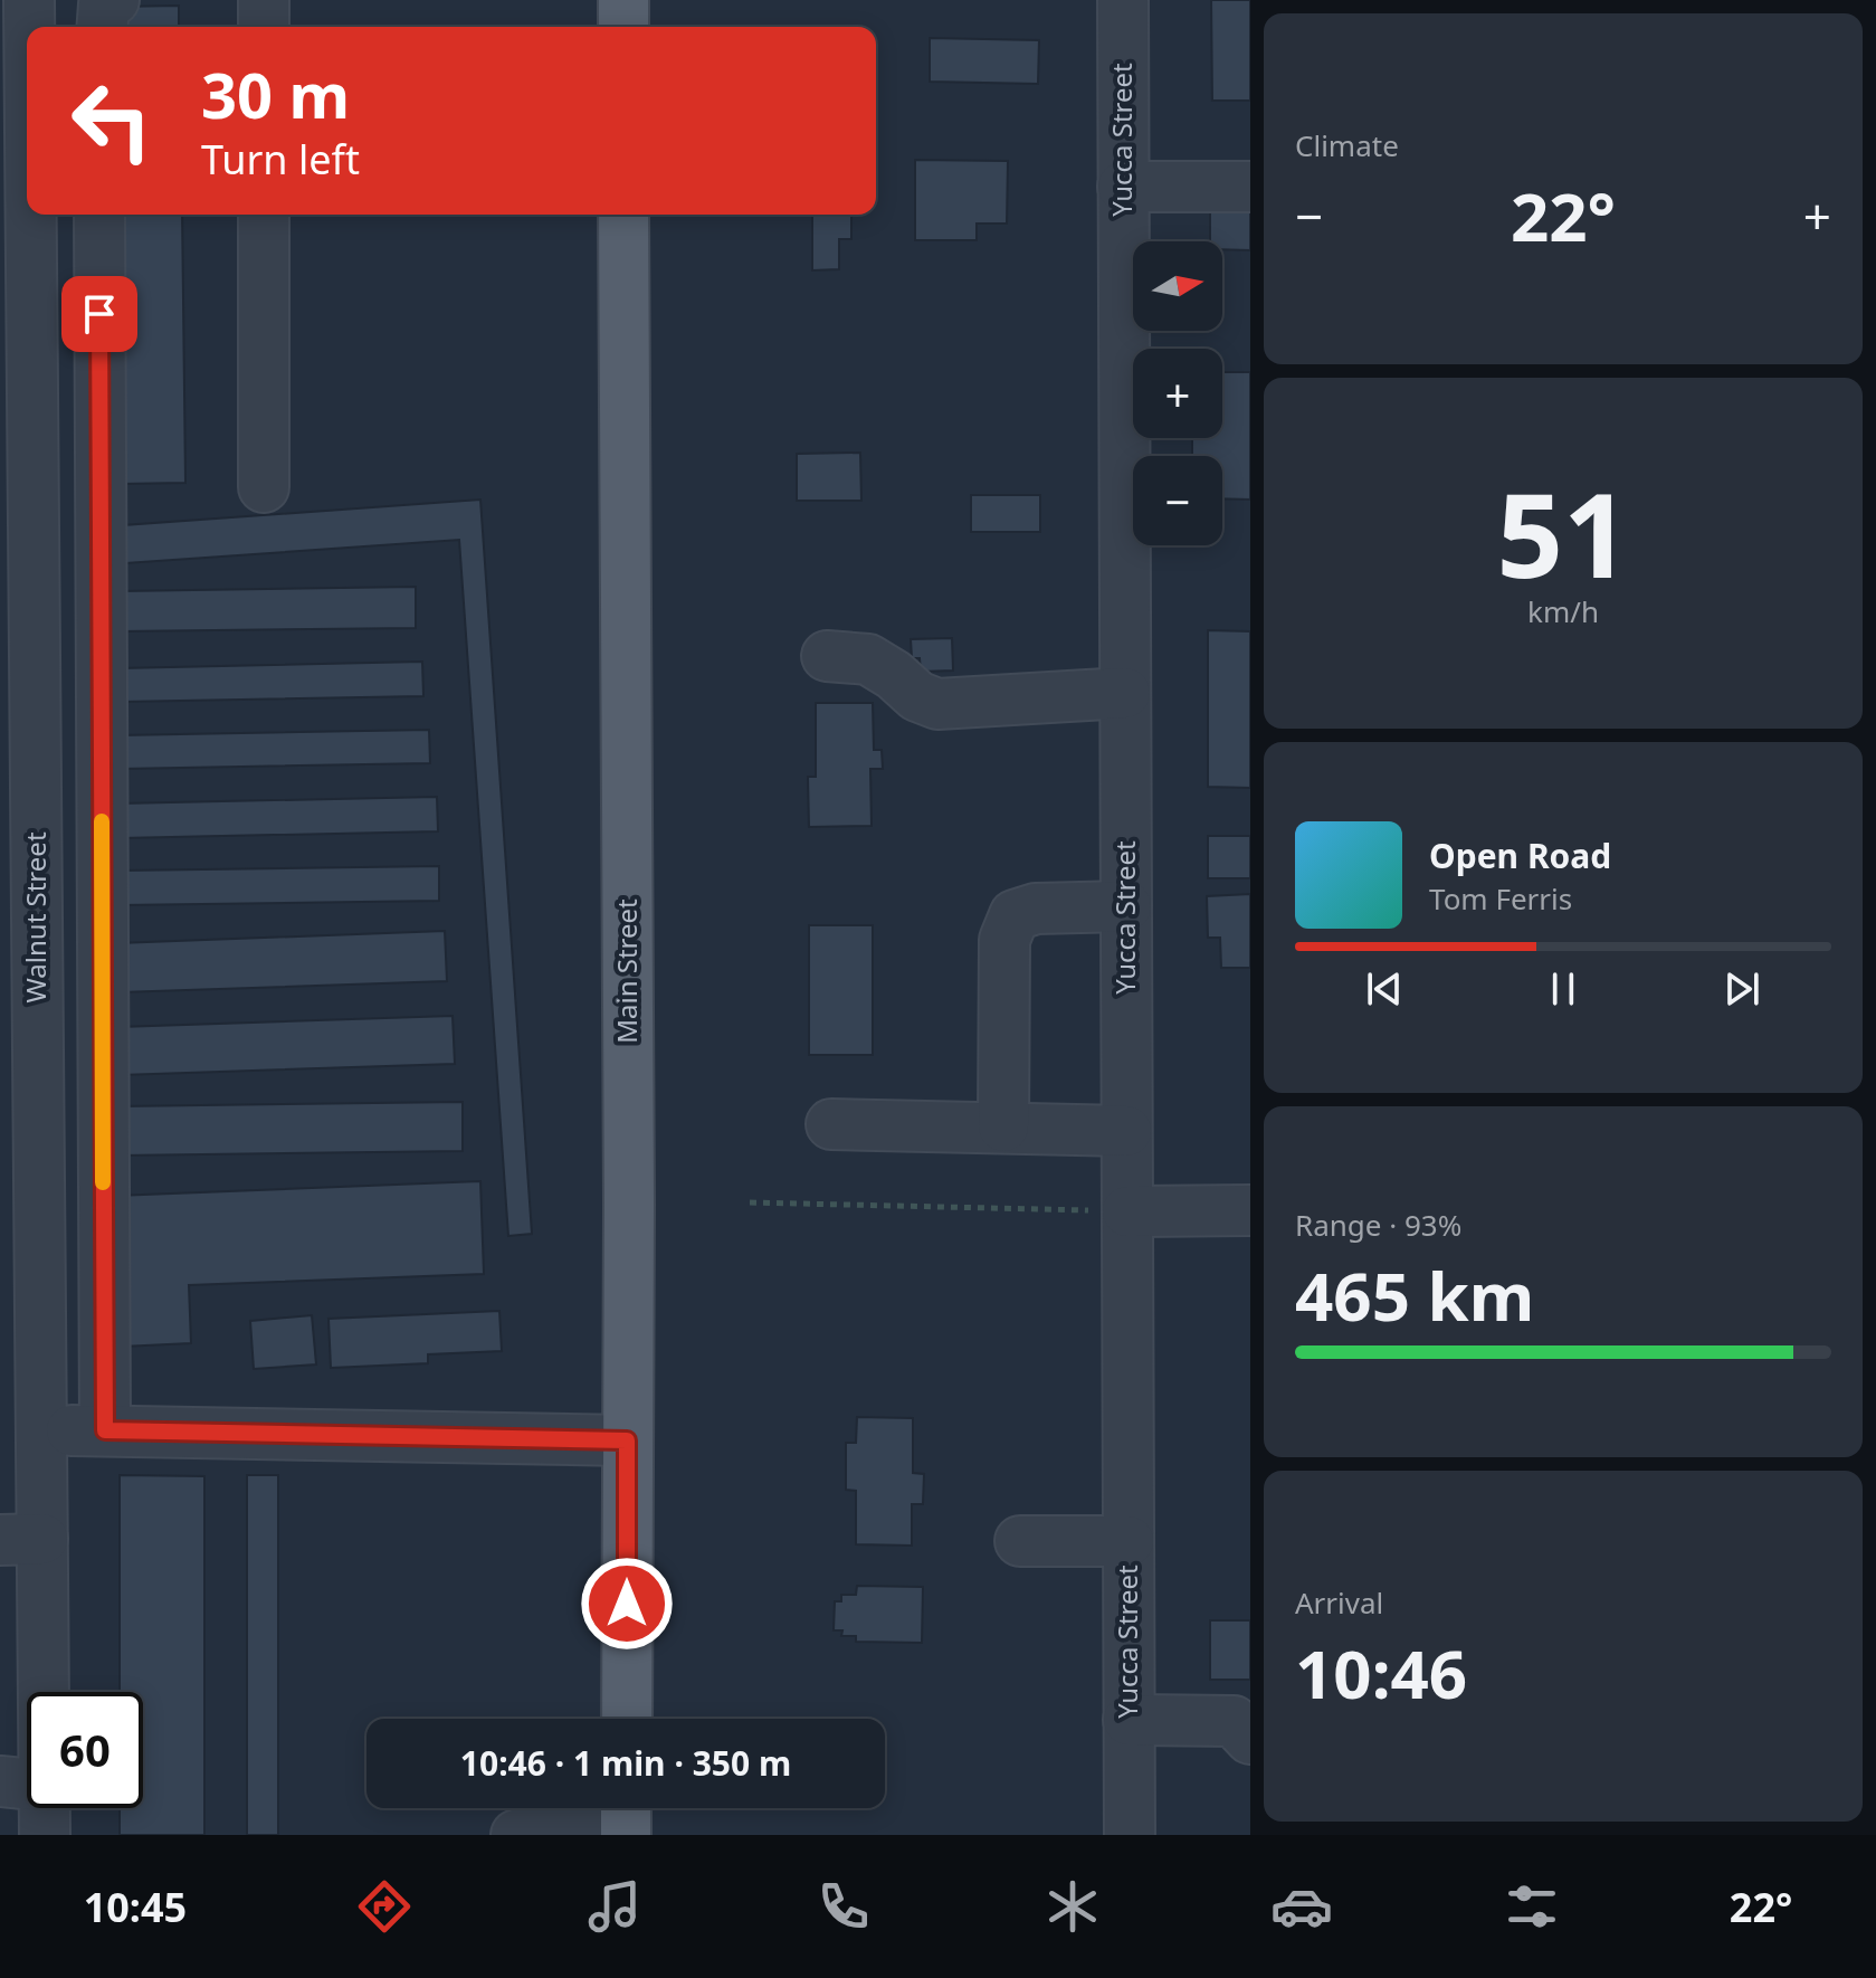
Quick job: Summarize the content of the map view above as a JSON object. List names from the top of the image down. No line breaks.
{"streets":{"main road":["Main Street"],"street":["Yucca Street","Walnut Street"]},"north":"right","page":{"tile":["Climate",["51","km/h"],["Range · 93%","465 km"],["Arrival","10:46"]],"turn":["30 m","Turn left"],"heat":["−","22°","+"],"map_buttons":["+","−"],"song":["Open Road","Tom Ferris"],"limit":"60","trip":"10:46 · 1 min · 350 m","tabs":["10:45","22°"]}}
